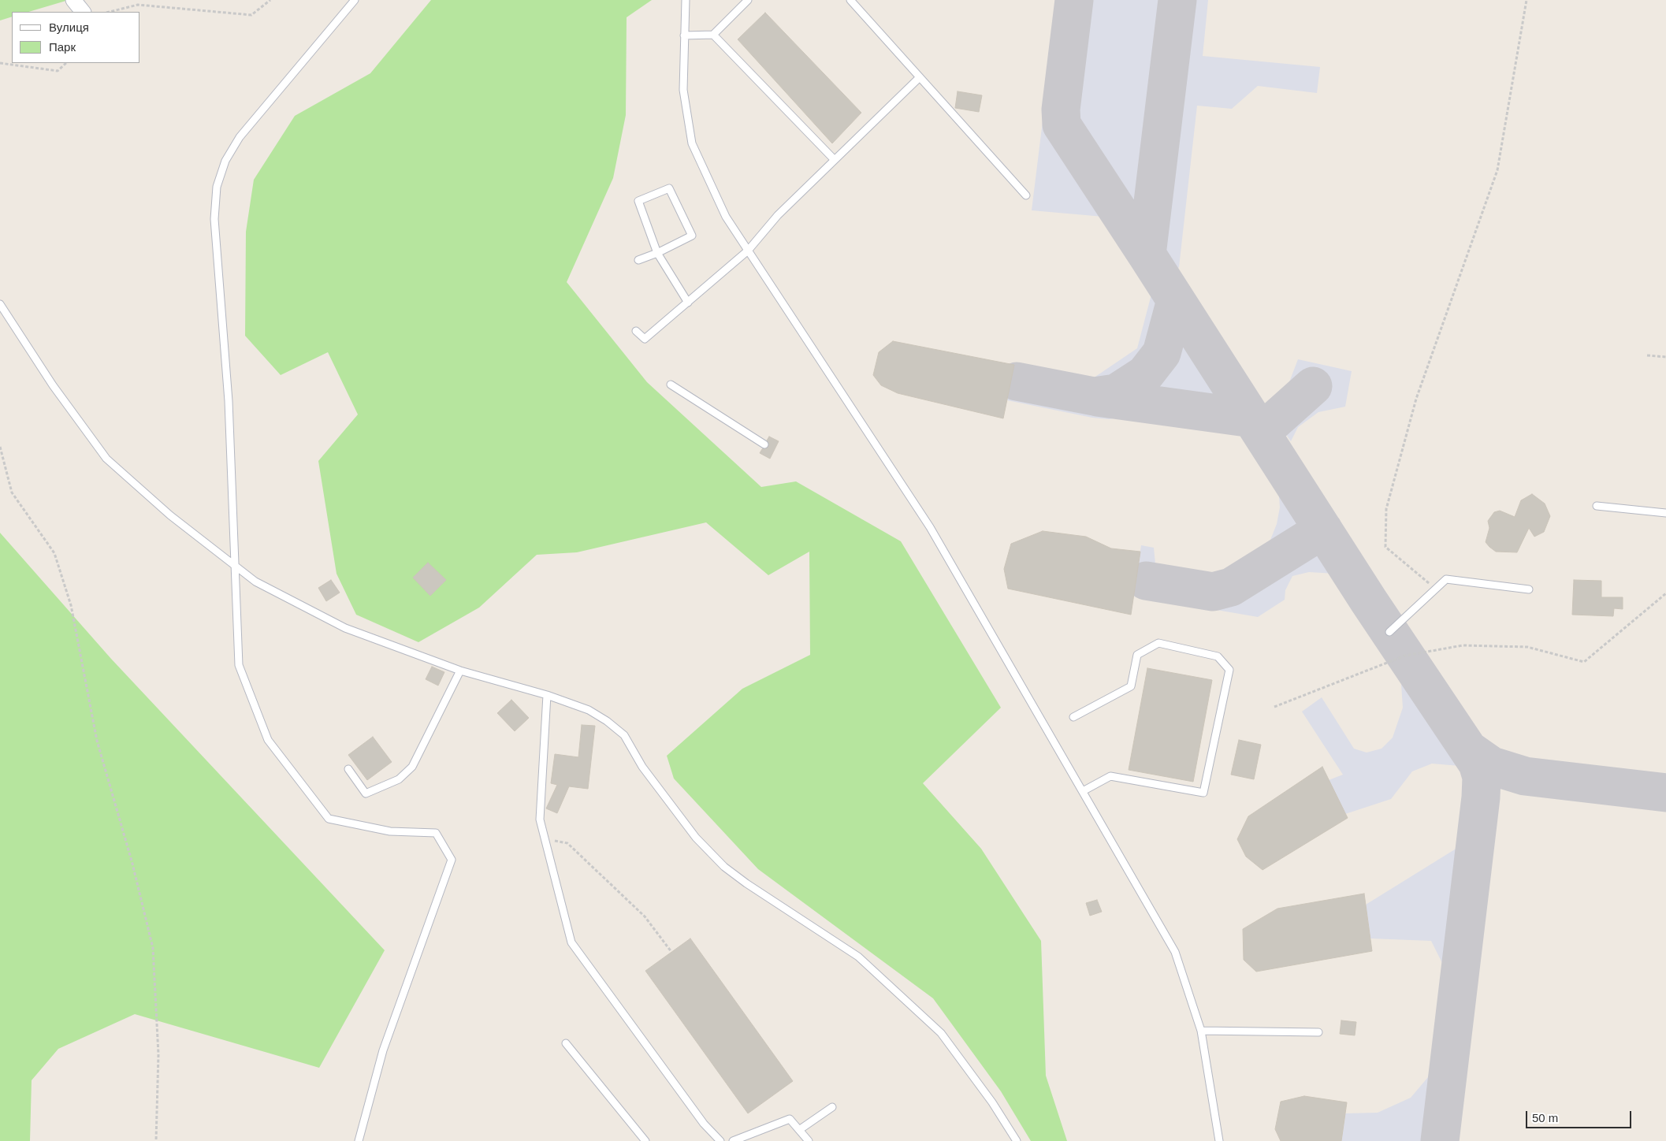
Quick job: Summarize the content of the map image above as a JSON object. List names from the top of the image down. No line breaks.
{"legend":["Вулиця","Парк"],"scale_bar":"50 m"}
